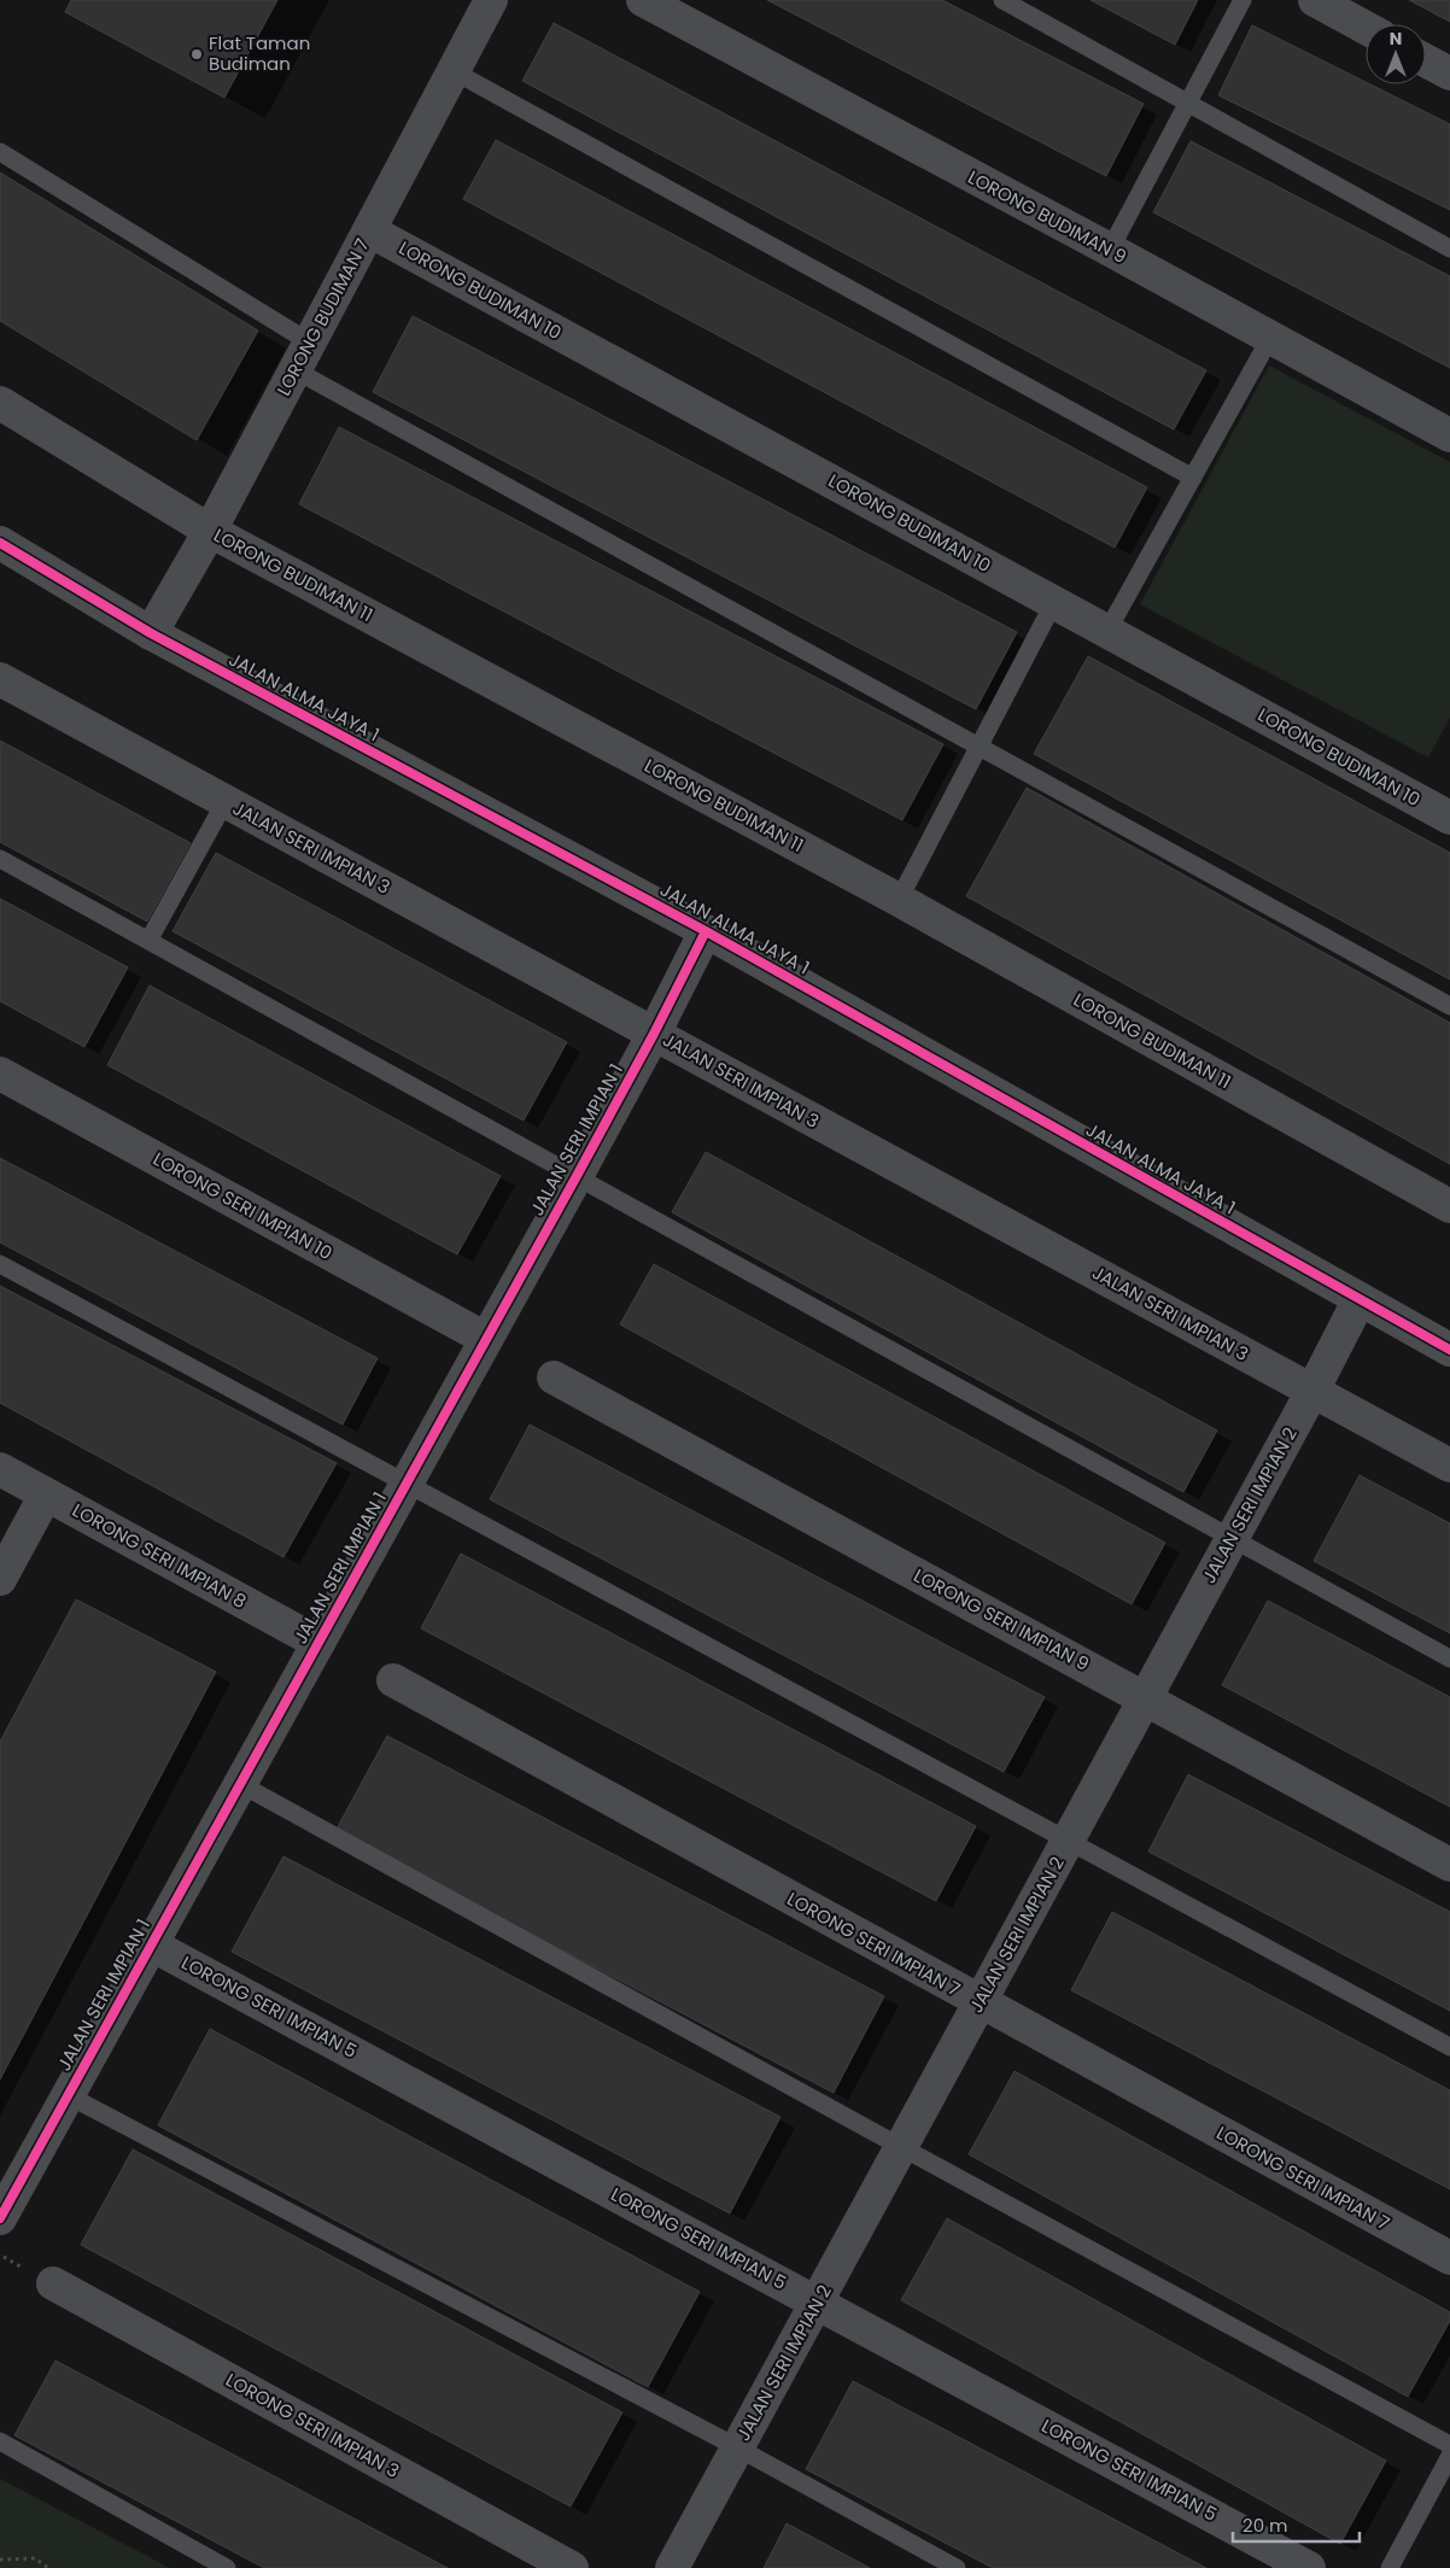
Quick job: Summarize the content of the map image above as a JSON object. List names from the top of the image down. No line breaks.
{"streets":{"street":["LORONG BUDIMAN 9","LORONG BUDIMAN 10","LORONG BUDIMAN 7","LORONG BUDIMAN 11","JALAN ALMA JAYA 1","JALAN SERI IMPIAN 3","JALAN SERI IMPIAN 1","LORONG SERI IMPIAN 10","JALAN SERI IMPIAN 2","LORONG SERI IMPIAN 8","LORONG SERI IMPIAN 9","LORONG SERI IMPIAN 7","LORONG SERI IMPIAN 5","LORONG SERI IMPIAN 3"]},"crossings":[["LORONG BUDIMAN 10","LORONG BUDIMAN 7"],["LORONG BUDIMAN 7","LORONG BUDIMAN 11"],["LORONG BUDIMAN 7","JALAN ALMA JAYA 1"],["JALAN ALMA JAYA 1","JALAN SERI IMPIAN 1"],["JALAN ALMA JAYA 1","JALAN SERI IMPIAN 2"],["JALAN SERI IMPIAN 3","JALAN SERI IMPIAN 1"],["JALAN SERI IMPIAN 3","JALAN SERI IMPIAN 2"],["JALAN SERI IMPIAN 1","LORONG SERI IMPIAN 10"],["JALAN SERI IMPIAN 1","LORONG SERI IMPIAN 8"],["JALAN SERI IMPIAN 1","LORONG SERI IMPIAN 5"],["JALAN SERI IMPIAN 2","LORONG SERI IMPIAN 9"],["JALAN SERI IMPIAN 2","LORONG SERI IMPIAN 7"],["JALAN SERI IMPIAN 2","LORONG SERI IMPIAN 5"]],"places":["Flat Taman Budiman"],"scale_bar":"20 m","north":"top"}
